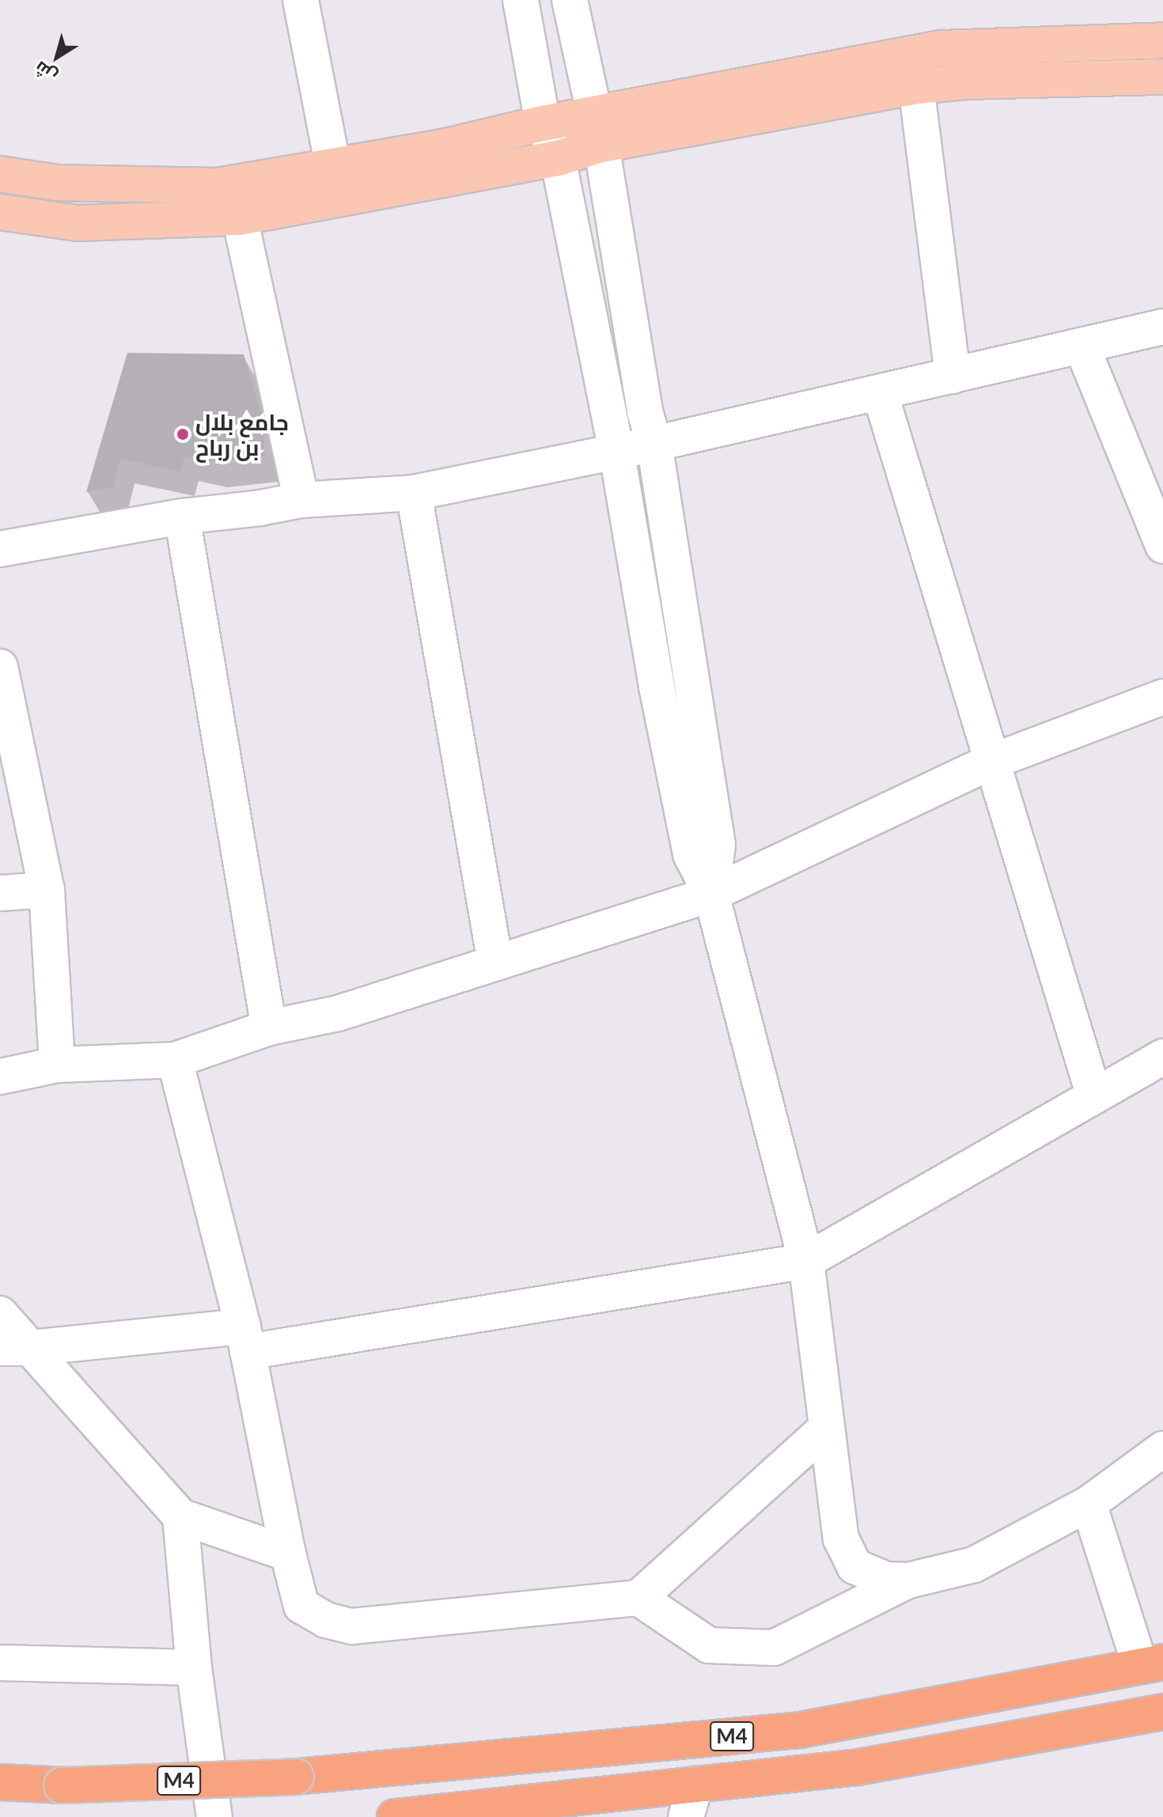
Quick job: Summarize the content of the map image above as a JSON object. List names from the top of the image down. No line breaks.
{"streets":{"highway":["M4"]},"places":["جامع بلال بن رباح"],"north":"bottom left"}
